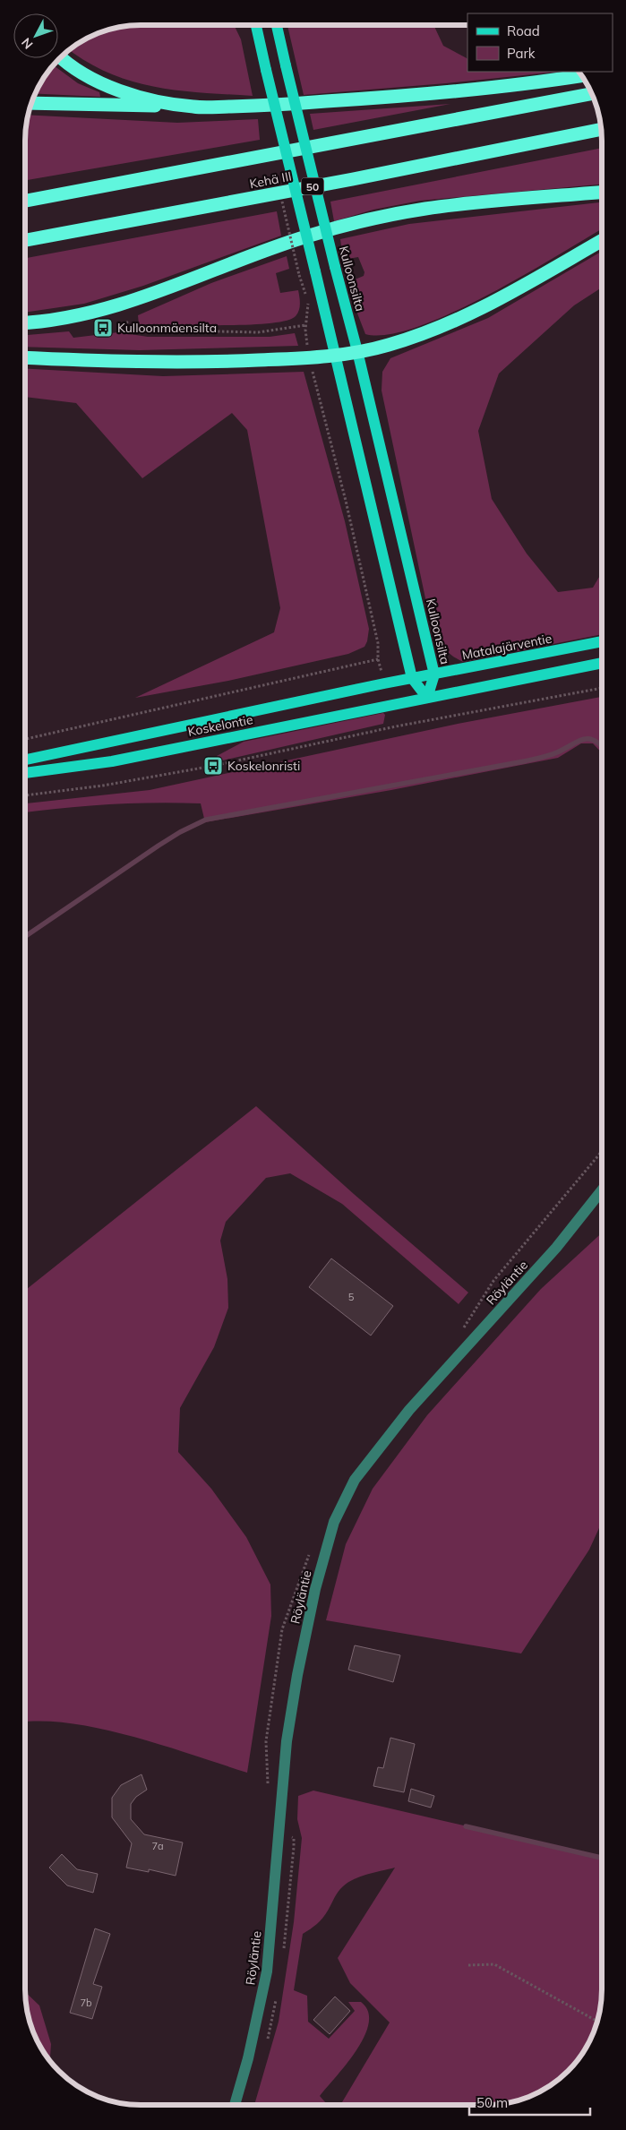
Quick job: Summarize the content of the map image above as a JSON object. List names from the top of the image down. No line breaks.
{"streets":{"highway":["Kehä III","50"],"main road":["Kulloonsilta","Matalajärventie","Koskelontie"],"street":["Röyläntie"]},"crossings":[["Kulloonsilta","Matalajärventie"],["Kulloonsilta","Koskelontie"],["Matalajärventie","Koskelontie"]],"places":{"bus stop":["Kulloonmäensilta","Koskelonristi"]},"house_numbers":["5","7a","7b"],"legend":["Road","Park"],"scale_bar":"50 m","north":"bottom left"}
